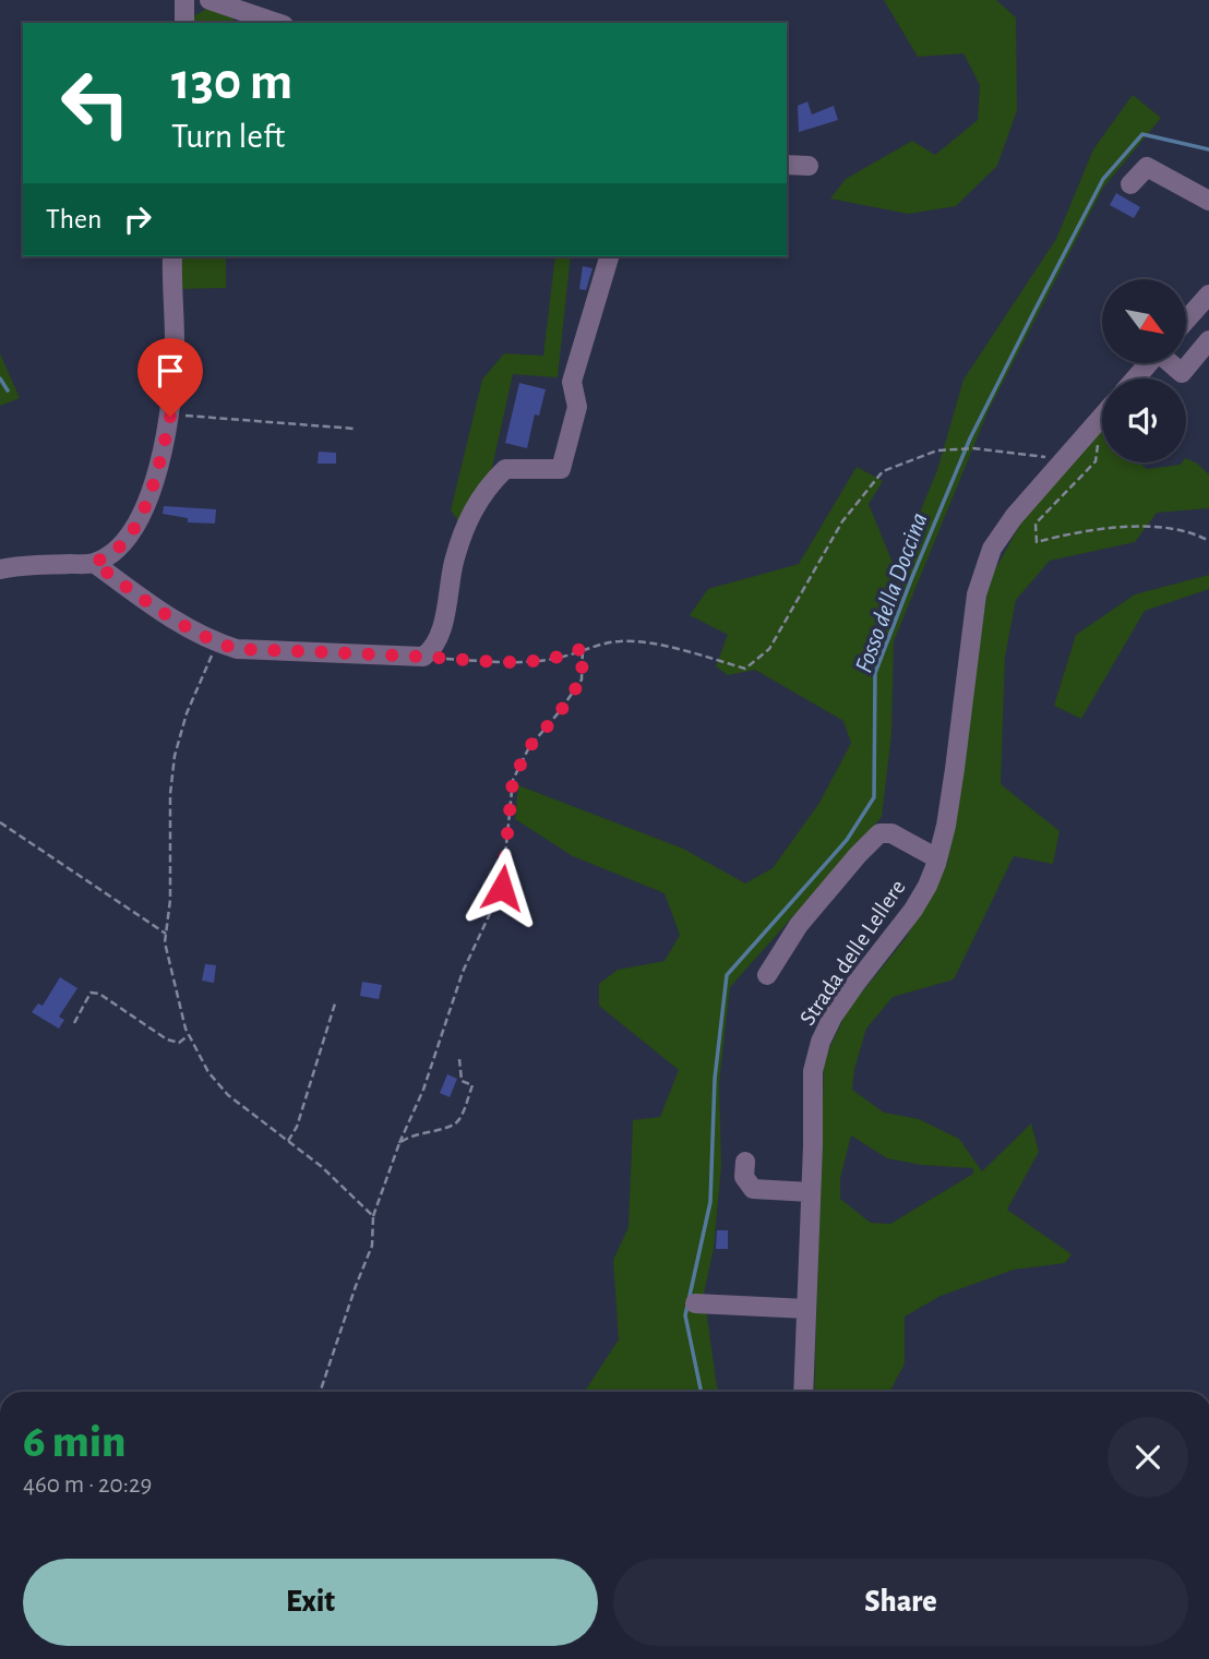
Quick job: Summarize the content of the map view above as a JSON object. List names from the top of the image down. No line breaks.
{"streets":{"street":["Strada delle Lellere"]},"water":["Fosso della Doccina"],"north":"bottom right","page":{"turn":["130 m","Turn left"],"then":"Then","heading":["6 min","460 m · 20:29"],"buttons":["Exit","Share"]}}
